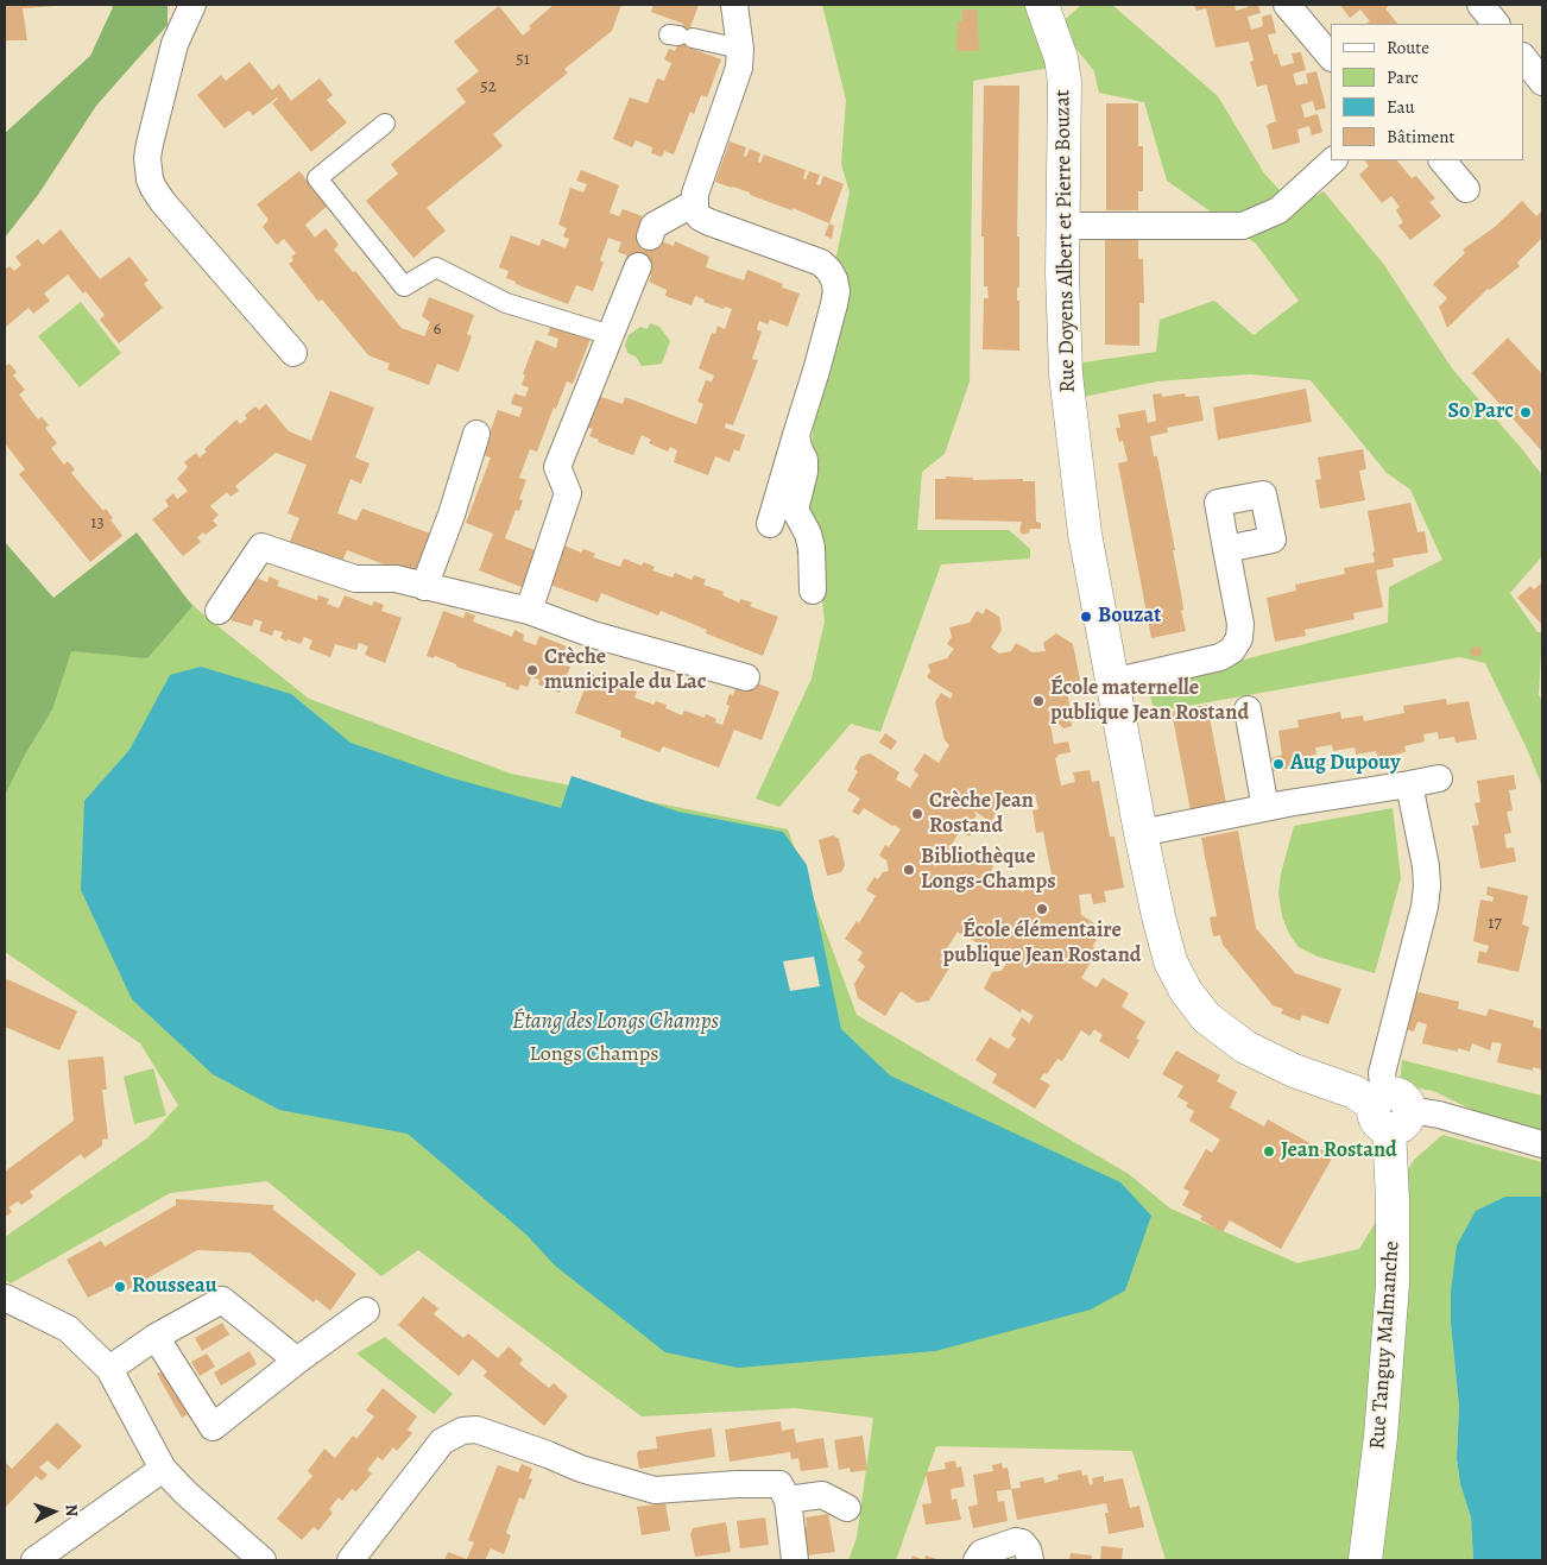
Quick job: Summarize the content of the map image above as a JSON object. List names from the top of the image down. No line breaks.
{"streets":{"street":["Rue Doyens Albert et Pierre Bouzat","Rue Tanguy Malmanche"]},"crossings":[["Rue Doyens Albert et Pierre Bouzat","Rue Tanguy Malmanche"]],"water":["Étang des Longs Champs"],"parks":["Longs Champs"],"places":["So Parc","Bouzat","Crèche municipale du Lac","École maternelle publique Jean Rostand","Aug Dupouy","Crèche Jean Rostand","Bibliothèque Longs-Champs","École élémentaire publique Jean Rostand","Jean Rostand","Rousseau"],"house_numbers":["51","52","6","13","17"],"legend":["Route","Parc","Eau","Bâtiment"],"north":"right"}
